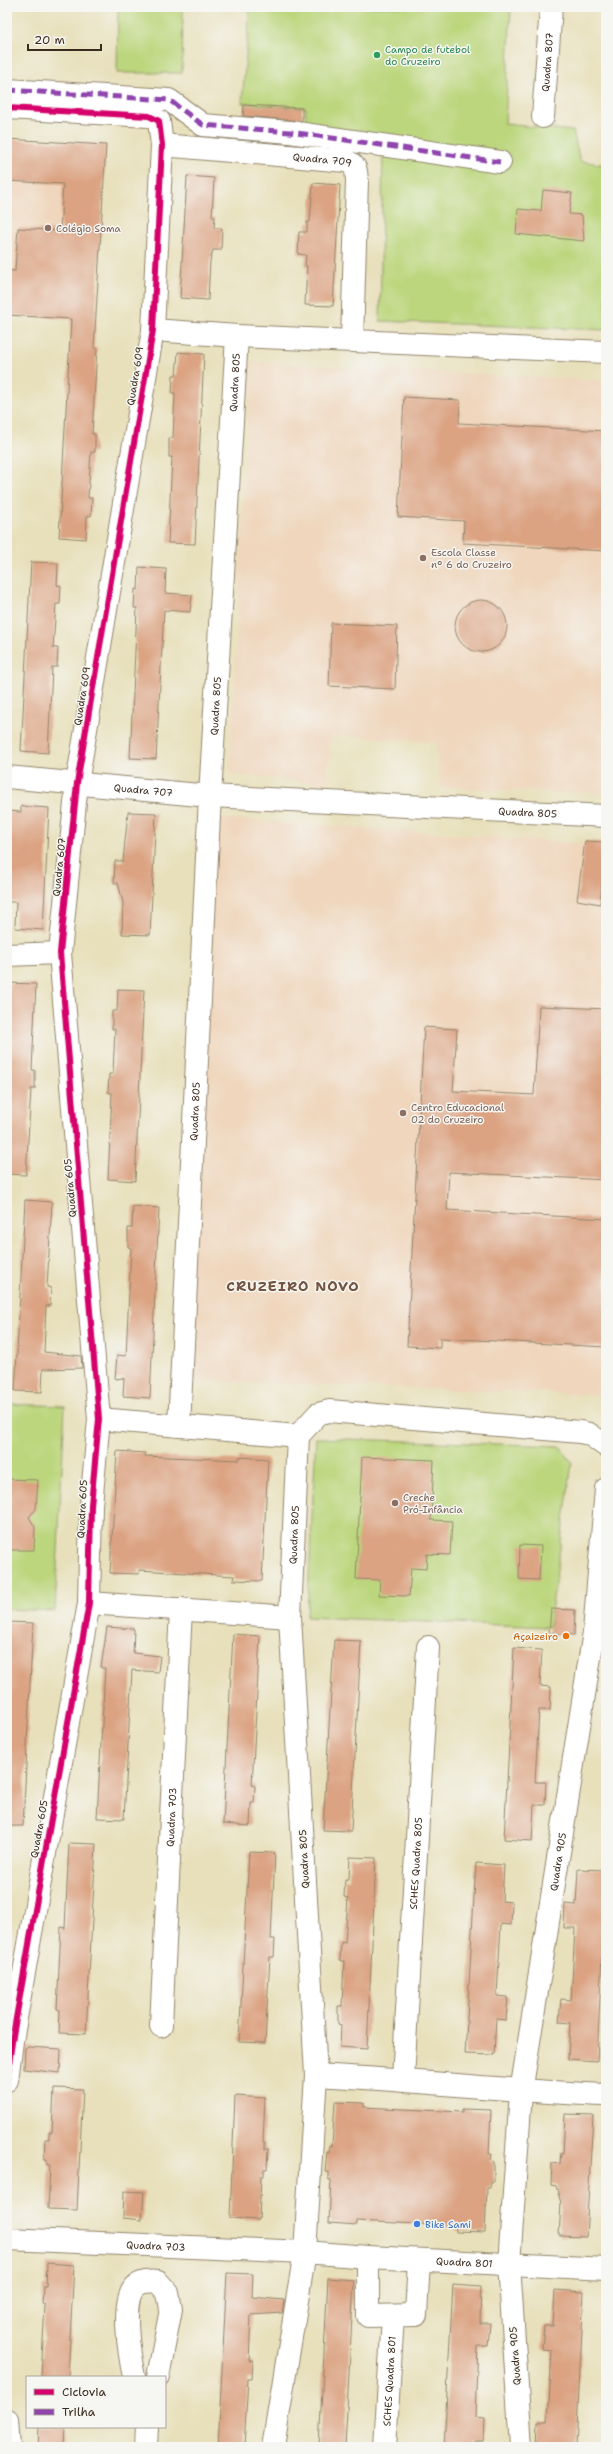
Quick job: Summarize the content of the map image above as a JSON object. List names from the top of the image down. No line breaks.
{"streets":{"street":["Quadra 807","Quadra 709","Quadra 609","Quadra 805","Quadra 707","Quadra 607","Quadra 605","Quadra 703","Quadra 905","SCHES Quadra 805","Quadra 801","SCHES Quadra 801"]},"crossings":[["Quadra 709","Quadra 609"],["Quadra 609","Quadra 707"],["Quadra 609","Quadra 607"],["Quadra 805","Quadra 707"],["Quadra 707","Quadra 607"],["Quadra 607","Quadra 605"],["Quadra 703","Quadra 801"],["Quadra 905","Quadra 801"]],"districts":["CRUZEIRO NOVO"],"places":["Campo de futebol do Cruzeiro","Colégio Soma","Escola Classe nº 6 do Cruzeiro","Centro Educacional 02 do Cruzeiro","Creche Pró-Infância","Açaizeiro","Bike Sami"],"legend":["Ciclovia","Trilha"],"scale_bar":"20 m"}
